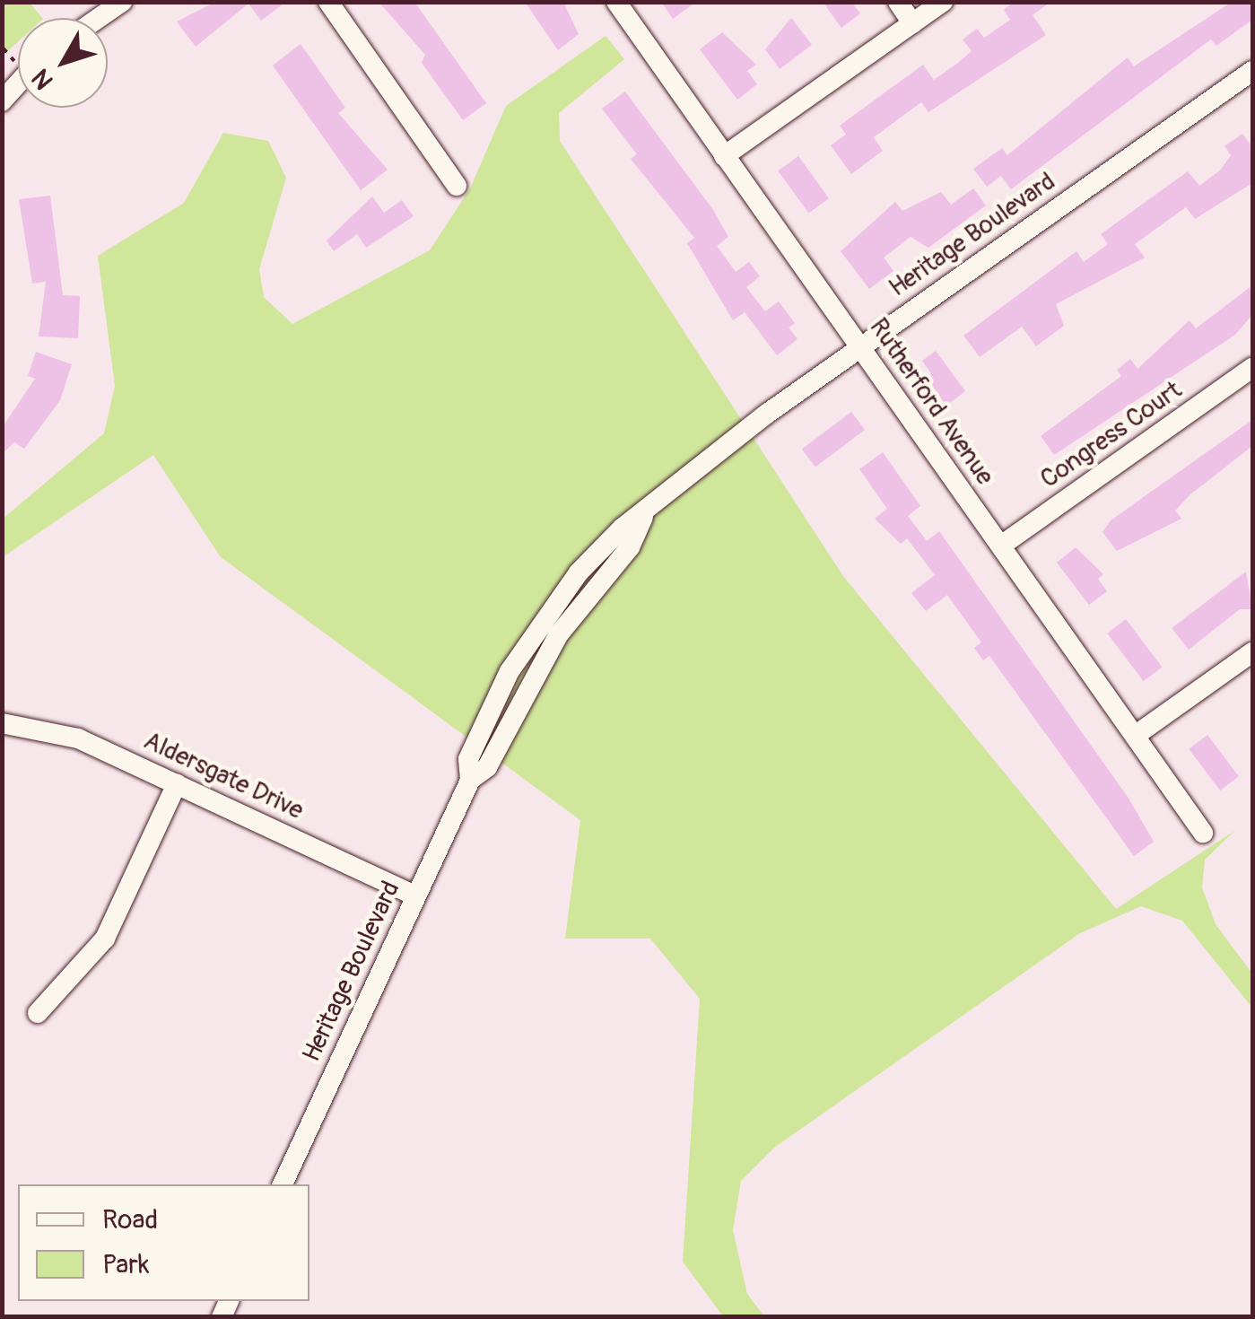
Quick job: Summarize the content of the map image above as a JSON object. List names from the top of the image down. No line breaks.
{"streets":{"street":["Heritage Boulevard","Rutherford Avenue","Congress Court","Aldersgate Drive"]},"crossings":[["Heritage Boulevard","Rutherford Avenue"],["Heritage Boulevard","Aldersgate Drive"],["Rutherford Avenue","Congress Court"]],"legend":["Road","Park"],"north":"bottom left"}
